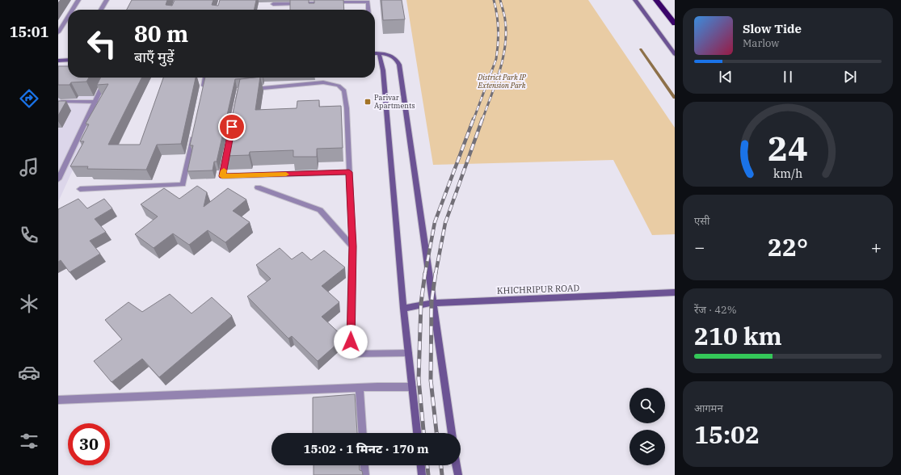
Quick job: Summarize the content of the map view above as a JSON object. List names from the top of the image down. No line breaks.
{"streets":{"street":["KHICHRIPUR ROAD"]},"parks":["District Park IP Extension Park"],"places":{"transit":["Parivar Apartments"]},"page":{"tabs":"15:01","turn":["80 m","बाएँ मुड़ें"],"song":["Slow Tide","Marlow"],"tile":["एसी",["रेंज · 42%","210 km"],["आगमन","15:02"]],"heat":["−","22°","+"],"limit":"30","trip":"15:02 · 1 मिनट · 170 m","gauge":["24","km/h"]}}
